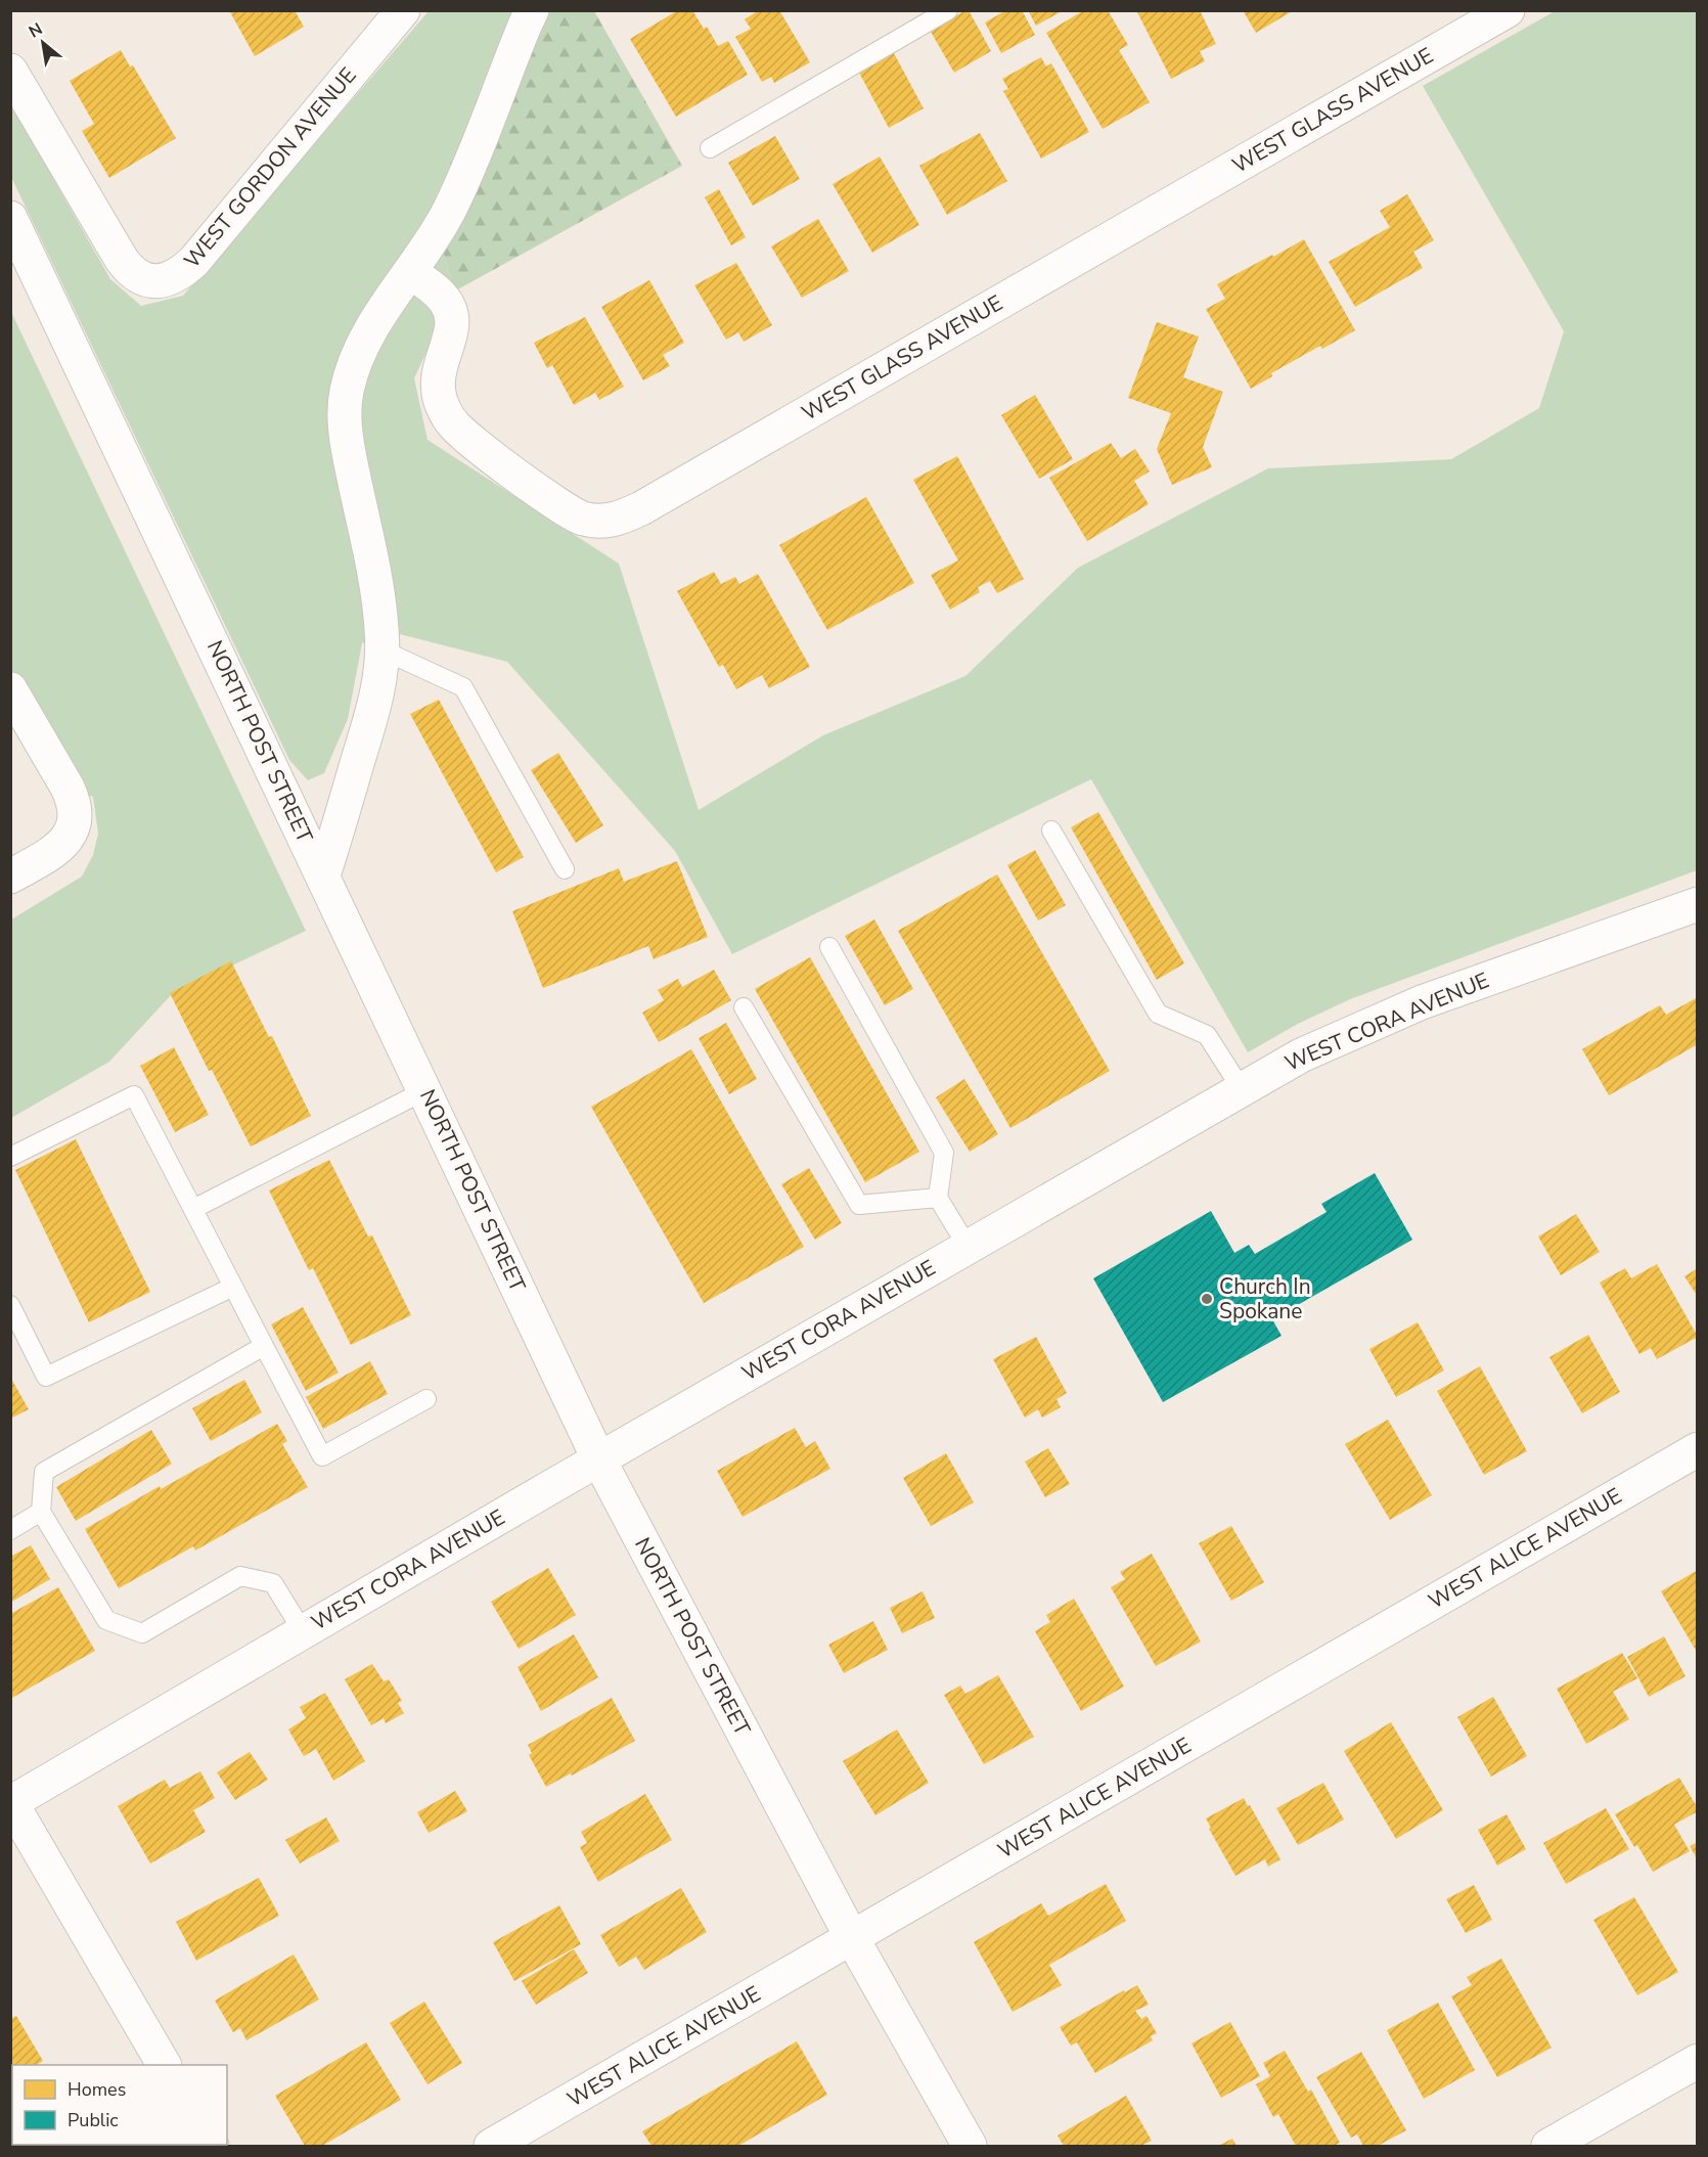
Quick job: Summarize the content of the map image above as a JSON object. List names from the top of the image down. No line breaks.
{"streets":{"street":["WEST GLASS AVENUE","WEST GORDON AVENUE","NORTH POST STREET","WEST CORA AVENUE","WEST ALICE AVENUE"]},"crossings":[["NORTH POST STREET","WEST CORA AVENUE"],["NORTH POST STREET","WEST ALICE AVENUE"]],"places":["Church In Spokane"],"legend":["Homes","Public"],"north":"top left"}
